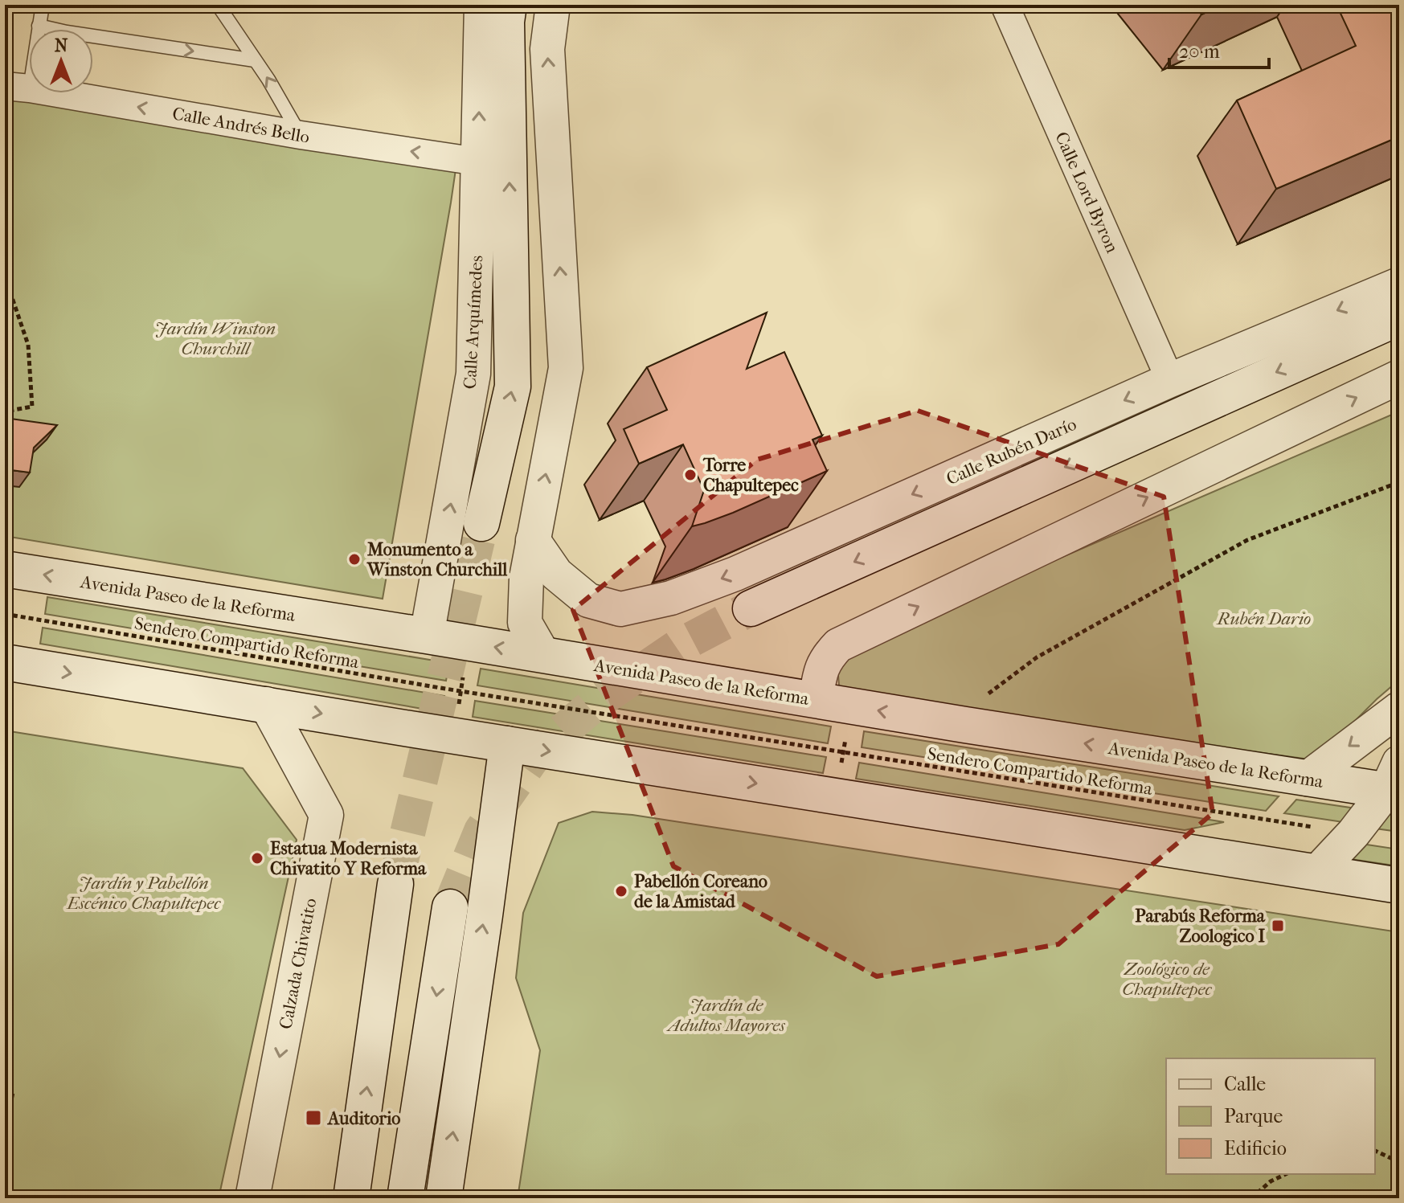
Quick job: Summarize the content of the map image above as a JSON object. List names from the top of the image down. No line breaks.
{"streets":{"main road":["Calle Arquímedes","Avenida Paseo de la Reforma"],"street":["Calle Andrés Bello","Calle Lord Byron","Calle Rubén Darío","Calzada Chivatito"],"path":["Sendero Compartido Reforma"]},"crossings":[["Calle Andrés Bello","Calle Arquímedes"],["Calle Lord Byron","Calle Rubén Darío"],["Calle Arquímedes","Avenida Paseo de la Reforma"]],"one_way":["Calle Andrés Bello","Calzada Chivatito"],"parks":["Jardín Winston Churchill","Rubén Dario","Jardín y Pabellón Escénico Chapultepec","Zoológico de Chapultepec","Jardín de Adultos Mayores"],"places":{"other":["Torre Chapultepec","Monumento a Winston Churchill","Estatua Modernista Chivatito Y Reforma","Pabellón Coreano de la Amistad"],"transit":["Parabús Reforma Zoologico I","Auditorio"]},"legend":["Calle","Parque","Edificio"],"scale_bar":"20 m","north":"top"}
